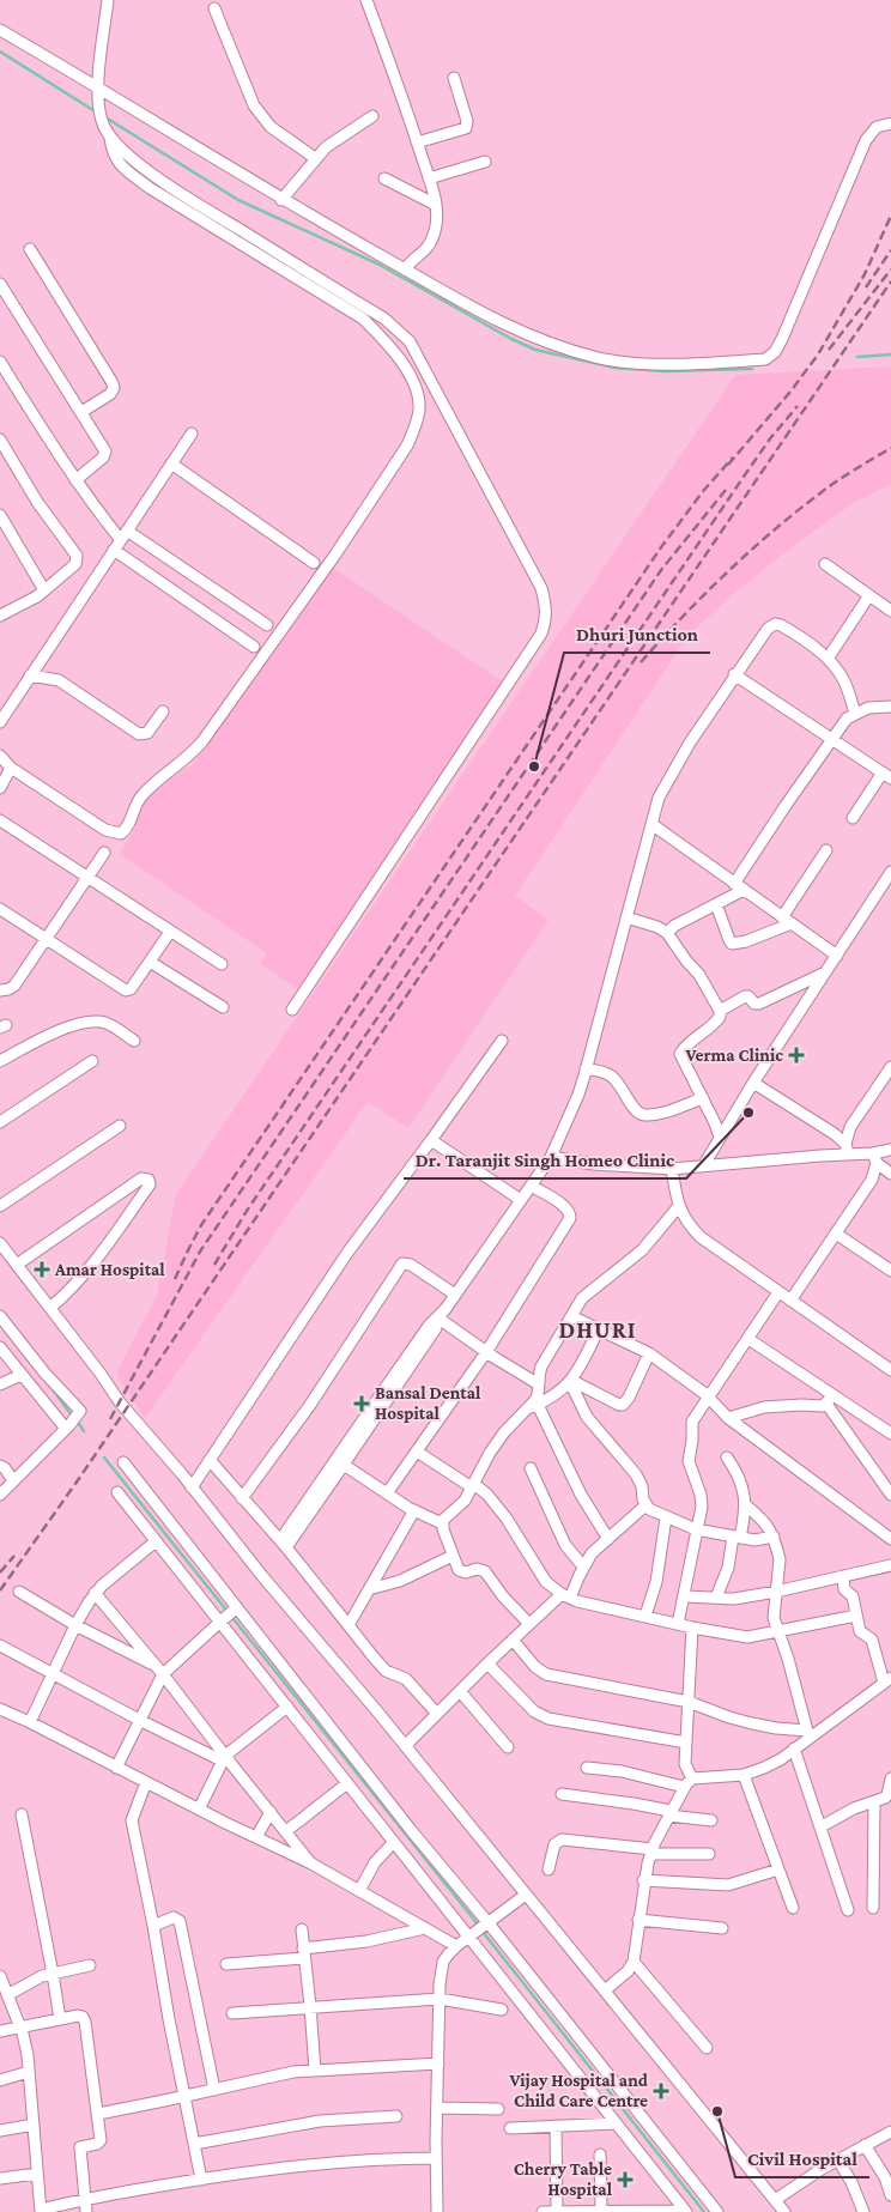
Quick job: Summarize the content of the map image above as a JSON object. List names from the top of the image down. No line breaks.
{"districts":["DHURI"],"places":{"other":["Dhuri Junction","Dr. Taranjit Singh Homeo Clinic","Civil Hospital"],"health":["Verma Clinic","Amar Hospital","Bansal Dental Hospital","Vijay Hospital and Child Care Centre","Cherry Table Hospital"]}}
